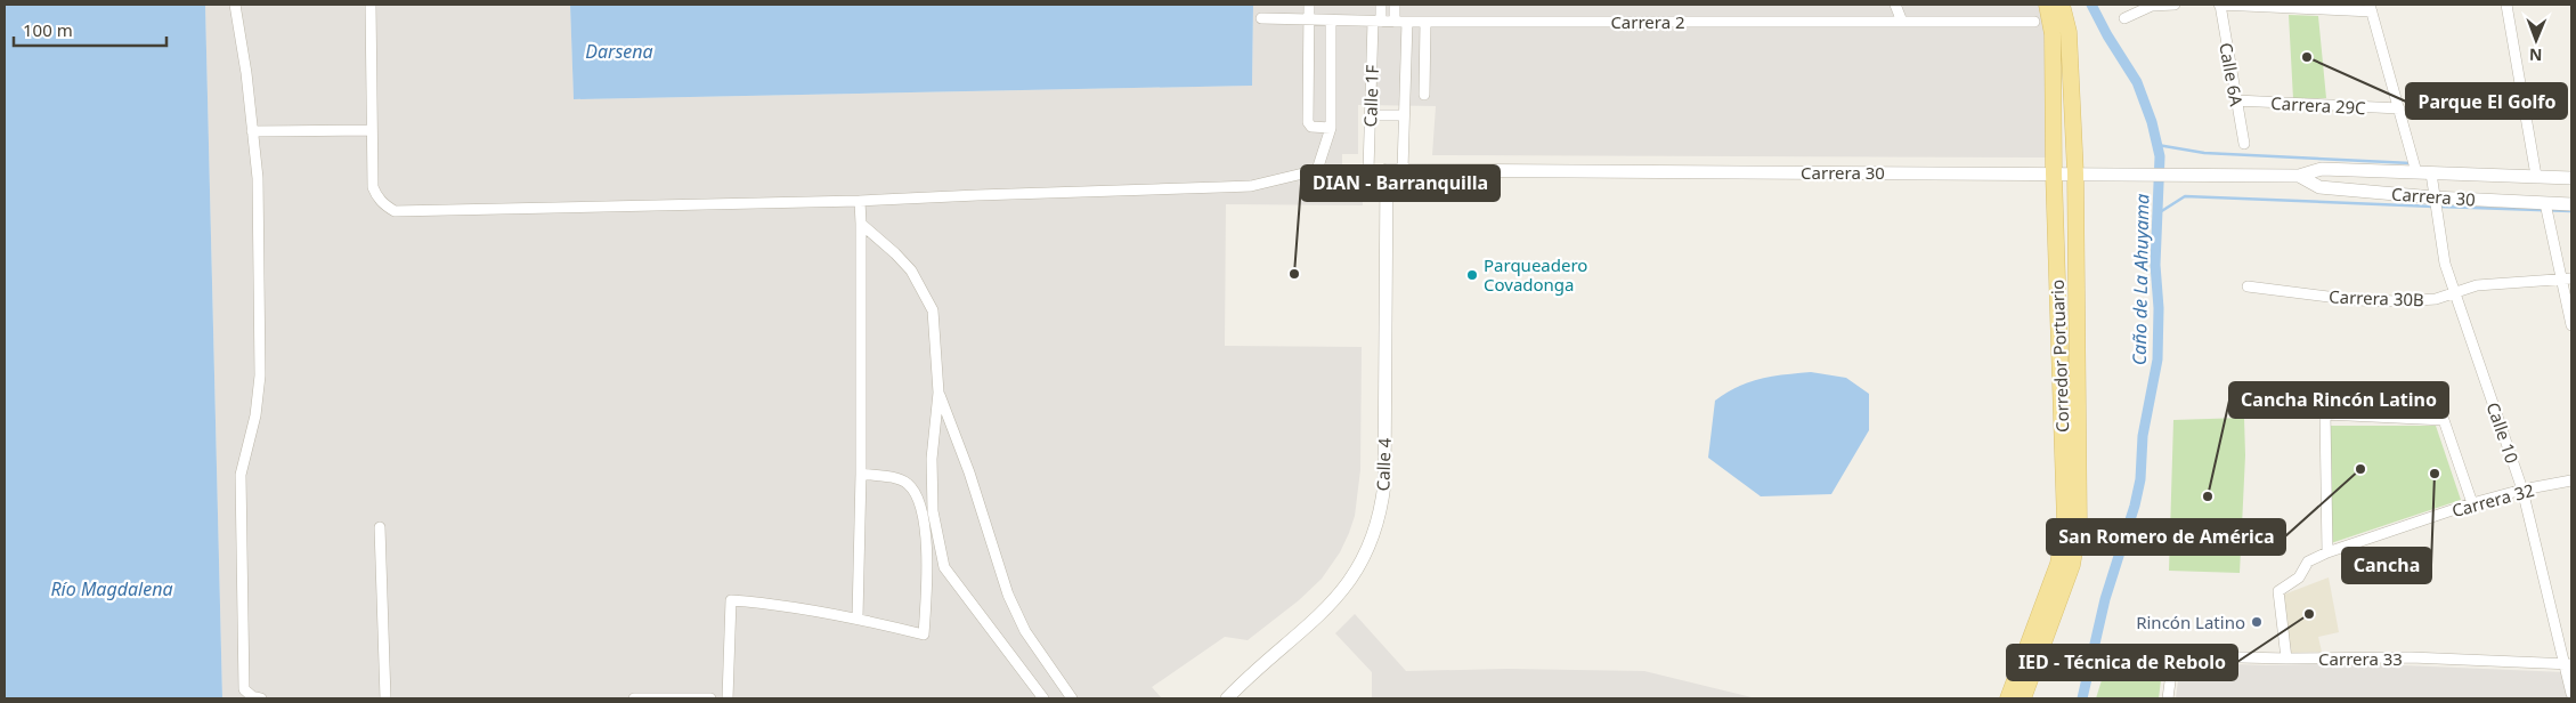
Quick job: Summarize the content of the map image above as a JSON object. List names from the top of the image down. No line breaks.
{"streets":{"main road":["Corredor Portuario"],"street":["Carrera 2","Calle 6A","Calle 1F","Carrera 29C","Carrera 30","Carrera 30B","Calle 10","Calle 4","Carrera 32","Carrera 33"]},"crossings":[["Carrera 2","Calle 1F"],["Calle 6A","Carrera 29C"],["Calle 1F","Carrera 30"],["Carrera 30","Corredor Portuario"],["Carrera 30","Calle 10"],["Carrera 30","Calle 4"],["Carrera 30B","Calle 10"],["Calle 10","Carrera 32"],["Calle 10","Carrera 33"],["Carrera 32","Carrera 33"]],"water":["Darsena","Caño de La Ahuyama","Río Magdalena"],"places":["Parque El Golfo","DIAN - Barranquilla","Parqueadero Covadonga","San Romero de América","Cancha","Cancha Rincón Latino","IED - Técnica de Rebolo","Rincón Latino"],"scale_bar":"100 m","north":"bottom"}
